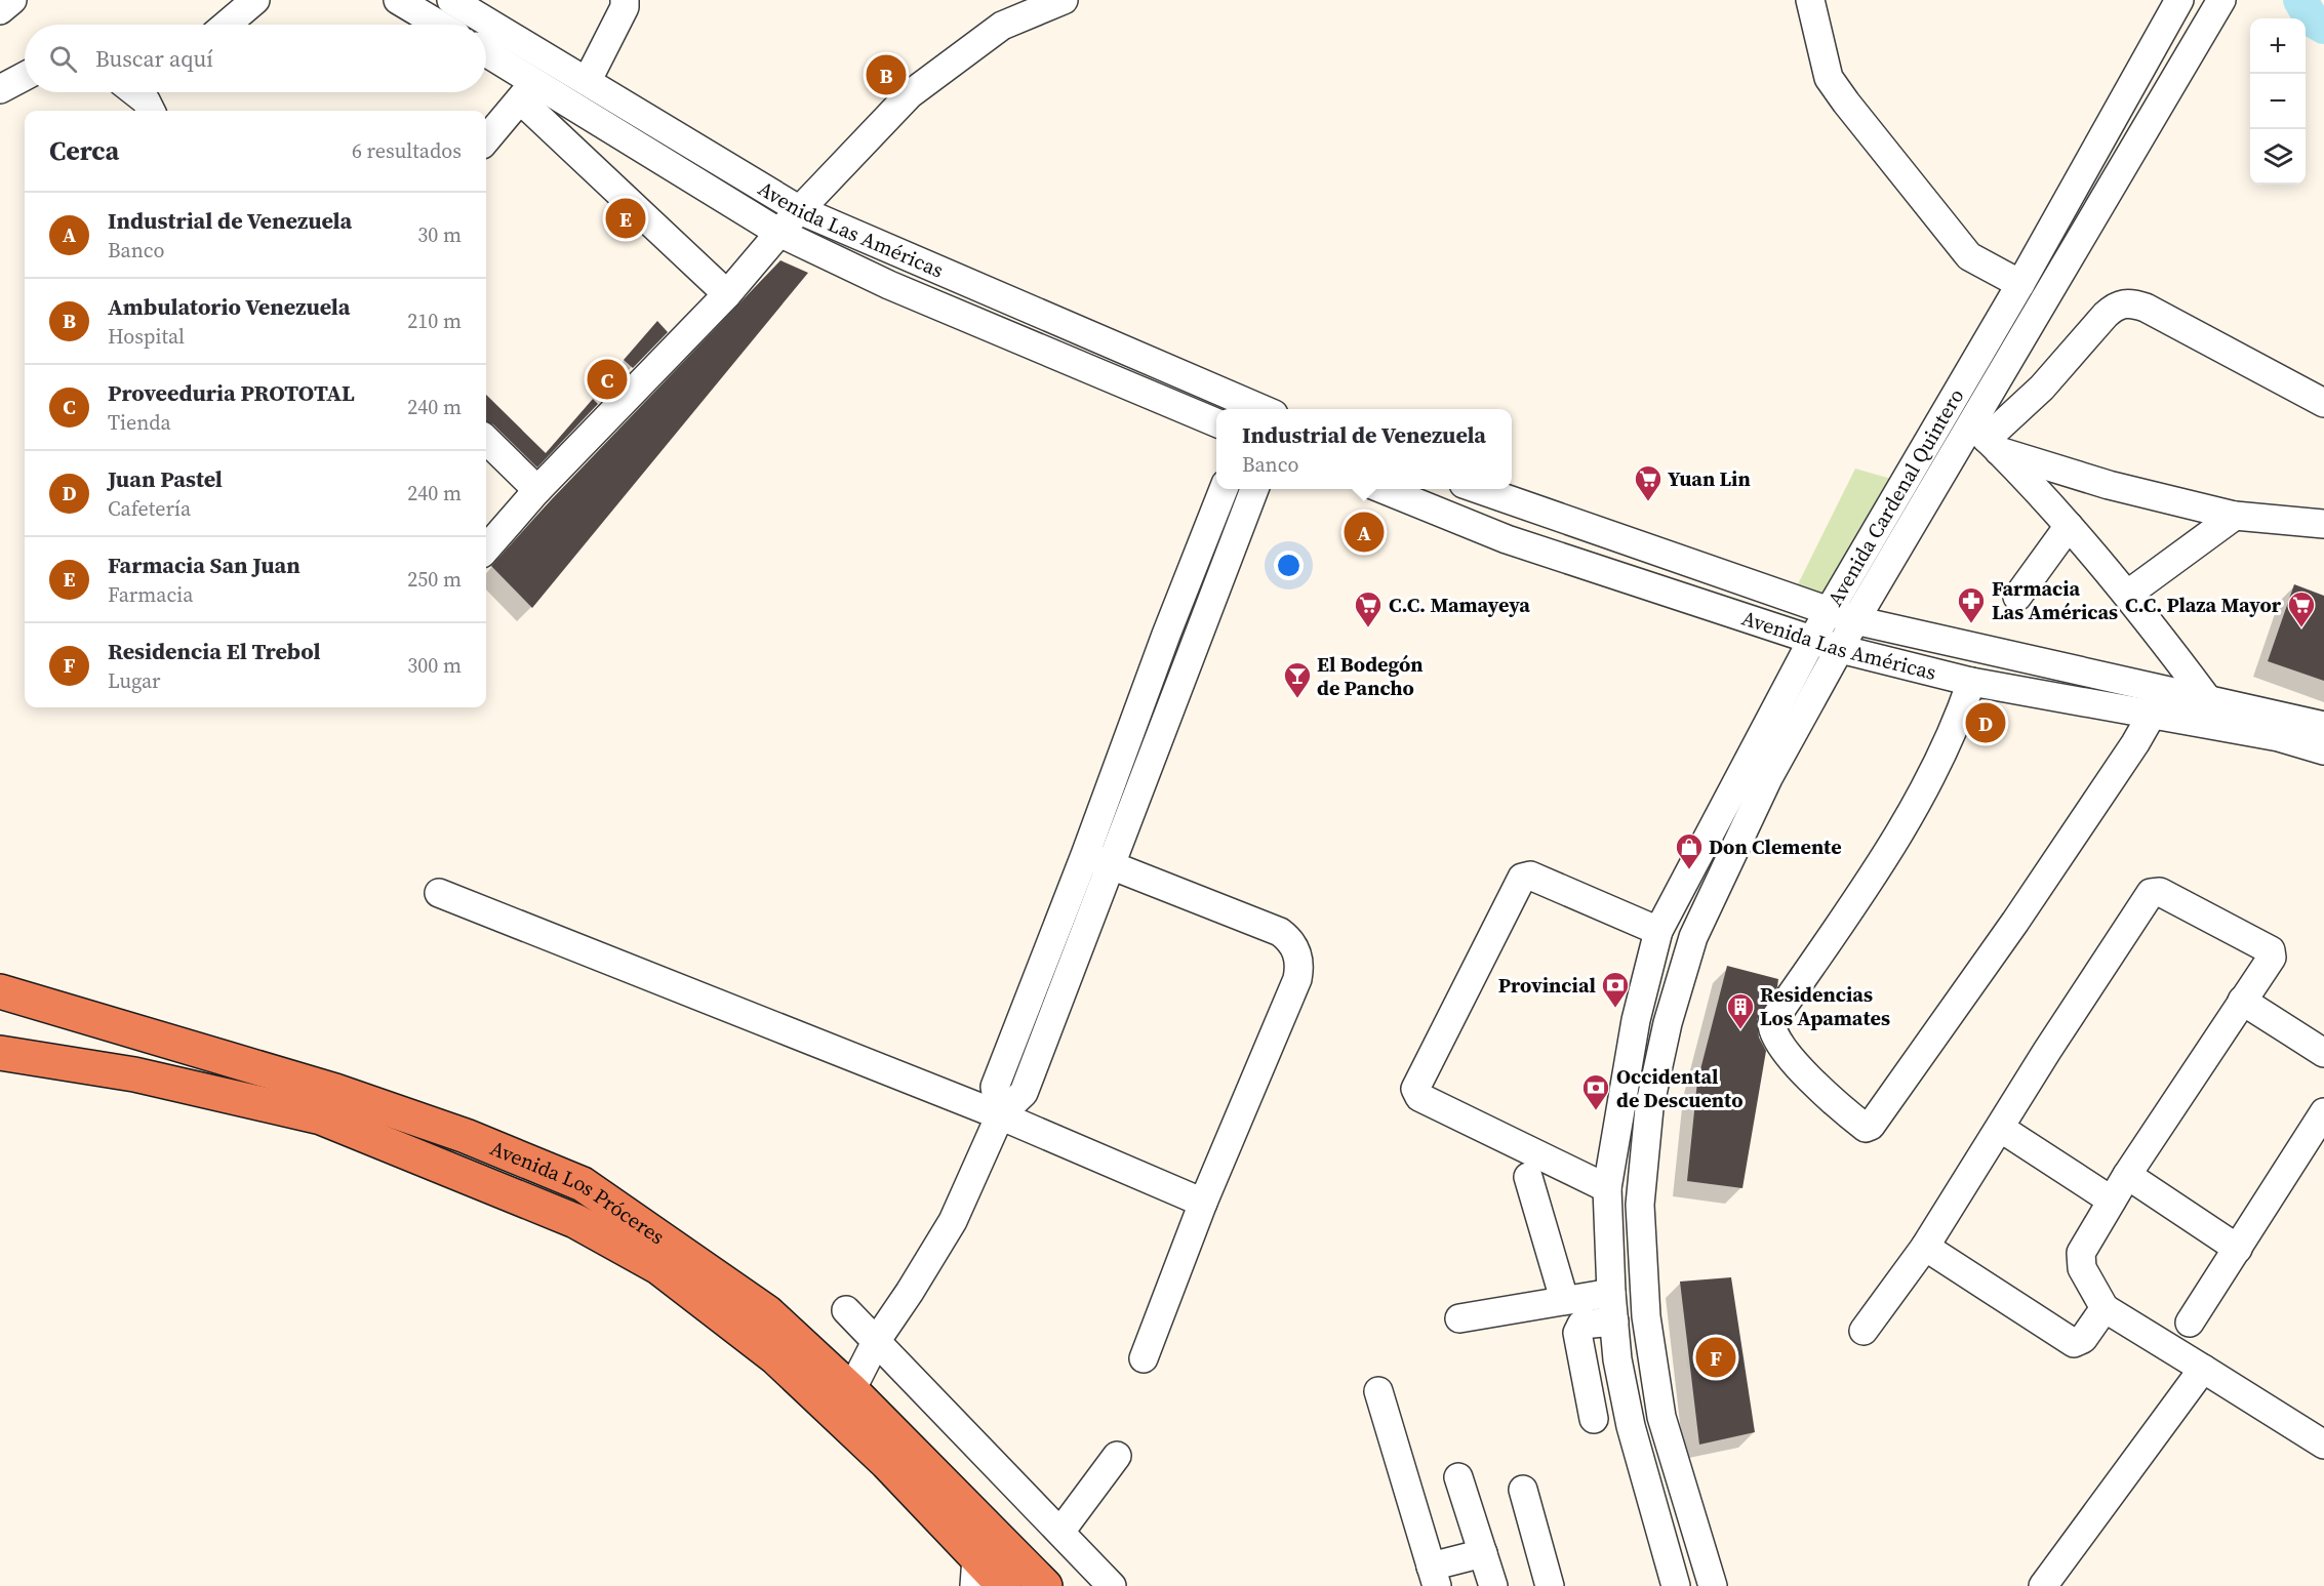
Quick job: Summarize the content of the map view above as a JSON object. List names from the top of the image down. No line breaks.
{"streets":{"highway":["Avenida Los Próceres"],"street":["Avenida Las Américas","Avenida Cardenal Quintero"]},"crossings":[["Avenida Las Américas","Avenida Cardenal Quintero"]],"places":{"supermarket":["Yuan Lin","C.C. Mamayeya","C.C. Plaza Mayor"],"pharmacy":["Farmacia Las Américas"],"bar":["El Bodegón de Pancho"],"shop":["Don Clemente"],"bank":["Provincial","Occidental de Descuento"],"building":["Residencias Los Apamates"]},"page":{"map_buttons":["+","−"],"search":"Buscar aquí","pins":["B","E","C","A","D","F"],"heading":["Cerca","6 resultados"],"list":[{"mark":"A","name":"Industrial de Venezuela","note":"Banco","value":"30 m"},{"mark":"B","name":"Ambulatorio Venezuela","note":"Hospital","value":"210 m"},{"mark":"C","name":"Proveeduria PROTOTAL","note":"Tienda","value":"240 m"},{"mark":"D","name":"Juan Pastel","note":"Cafetería","value":"240 m"},{"mark":"E","name":"Farmacia San Juan","note":"Farmacia","value":"250 m"},{"mark":"F","name":"Residencia El Trebol","note":"Lugar","value":"300 m"}],"popup":["Industrial de Venezuela","Banco"]}}
